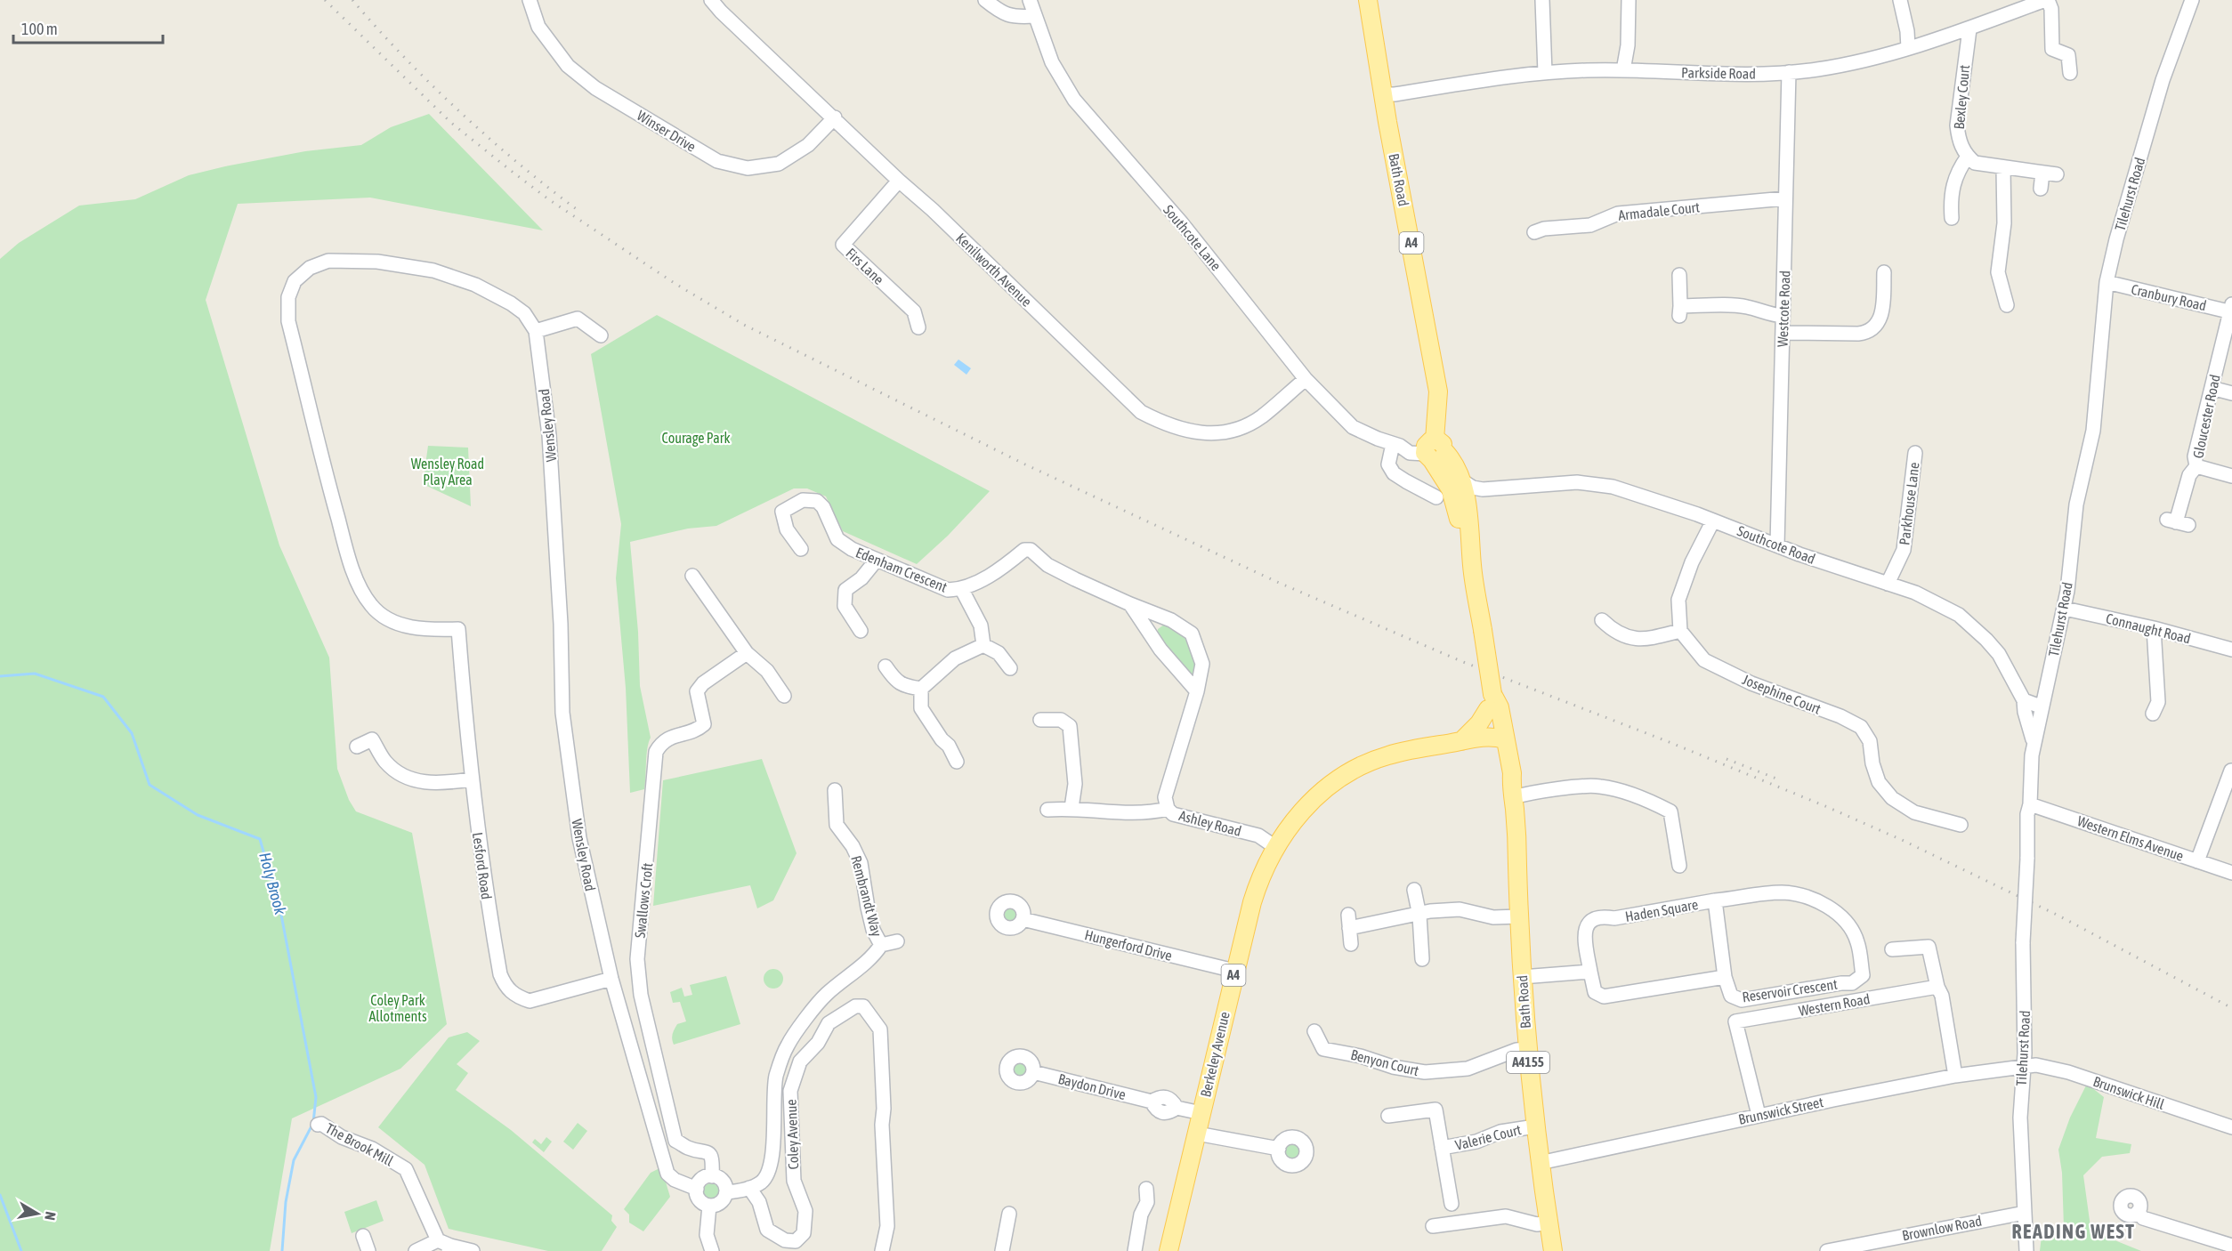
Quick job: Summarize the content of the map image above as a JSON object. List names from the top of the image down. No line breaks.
{"streets":{"main road":["Bath Road","A4","Berkeley Avenue","A4155"],"street":["Parkside Road","Bexley Court","Winser Drive","Tilehurst Road","Armadale Court","Southcote Lane","Firs Lane","Kenilworth Avenue","Cranbury Road","Westcote Road","Gloucester Road","Wensley Road","Parkhouse Lane","Southcote Road","Edenham Crescent","Connaught Road","Josephine Court","Ashley Road","Western Elms Avenue","Lesford Road","Rembrandt Way","Swallows Croft","Haden Square","Hungerford Drive","Reservoir Crescent","Western Road","Benyon Court","Baydon Drive","Brunswick Hill","Brunswick Street","Coley Avenue","Valerie Court","The Brook Mill","Brownlow Road"]},"crossings":[["Parkside Road","Bexley Court"],["Parkside Road","Bath Road"],["Parkside Road","Westcote Road"],["Winser Drive","Kenilworth Avenue"],["Bath Road","Southcote Lane"],["Bath Road","Southcote Road"],["Bath Road","Berkeley Avenue"],["Bath Road","Benyon Court"],["Bath Road","Brunswick Street"],["Bath Road","Valerie Court"],["Tilehurst Road","Cranbury Road"],["Tilehurst Road","Southcote Road"],["Tilehurst Road","Connaught Road"],["Tilehurst Road","Western Elms Avenue"],["Tilehurst Road","Brunswick Hill"],["Tilehurst Road","Brunswick Street"],["Tilehurst Road","Brownlow Road"],["Armadale Court","Westcote Road"],["Southcote Lane","Kenilworth Avenue"],["Firs Lane","Kenilworth Avenue"],["Cranbury Road","Gloucester Road"],["Westcote Road","Southcote Road"],["Wensley Road","Lesford Road"],["Wensley Road","Swallows Croft"],["Parkhouse Lane","Southcote Road"],["Edenham Crescent","Ashley Road"],["Ashley Road","Berkeley Avenue"],["Rembrandt Way","Coley Avenue"],["Haden Square","Reservoir Crescent"],["Hungerford Drive","Berkeley Avenue"],["Western Road","Brunswick Street"],["Berkeley Avenue","Baydon Drive"],["Brunswick Hill","Brunswick Street"]],"districts":["READING WEST"],"water":["Holy Brook"],"parks":["Courage Park","Wensley Road Play Area","Coley Park Allotments"],"scale_bar":"100 m","north":"right"}
